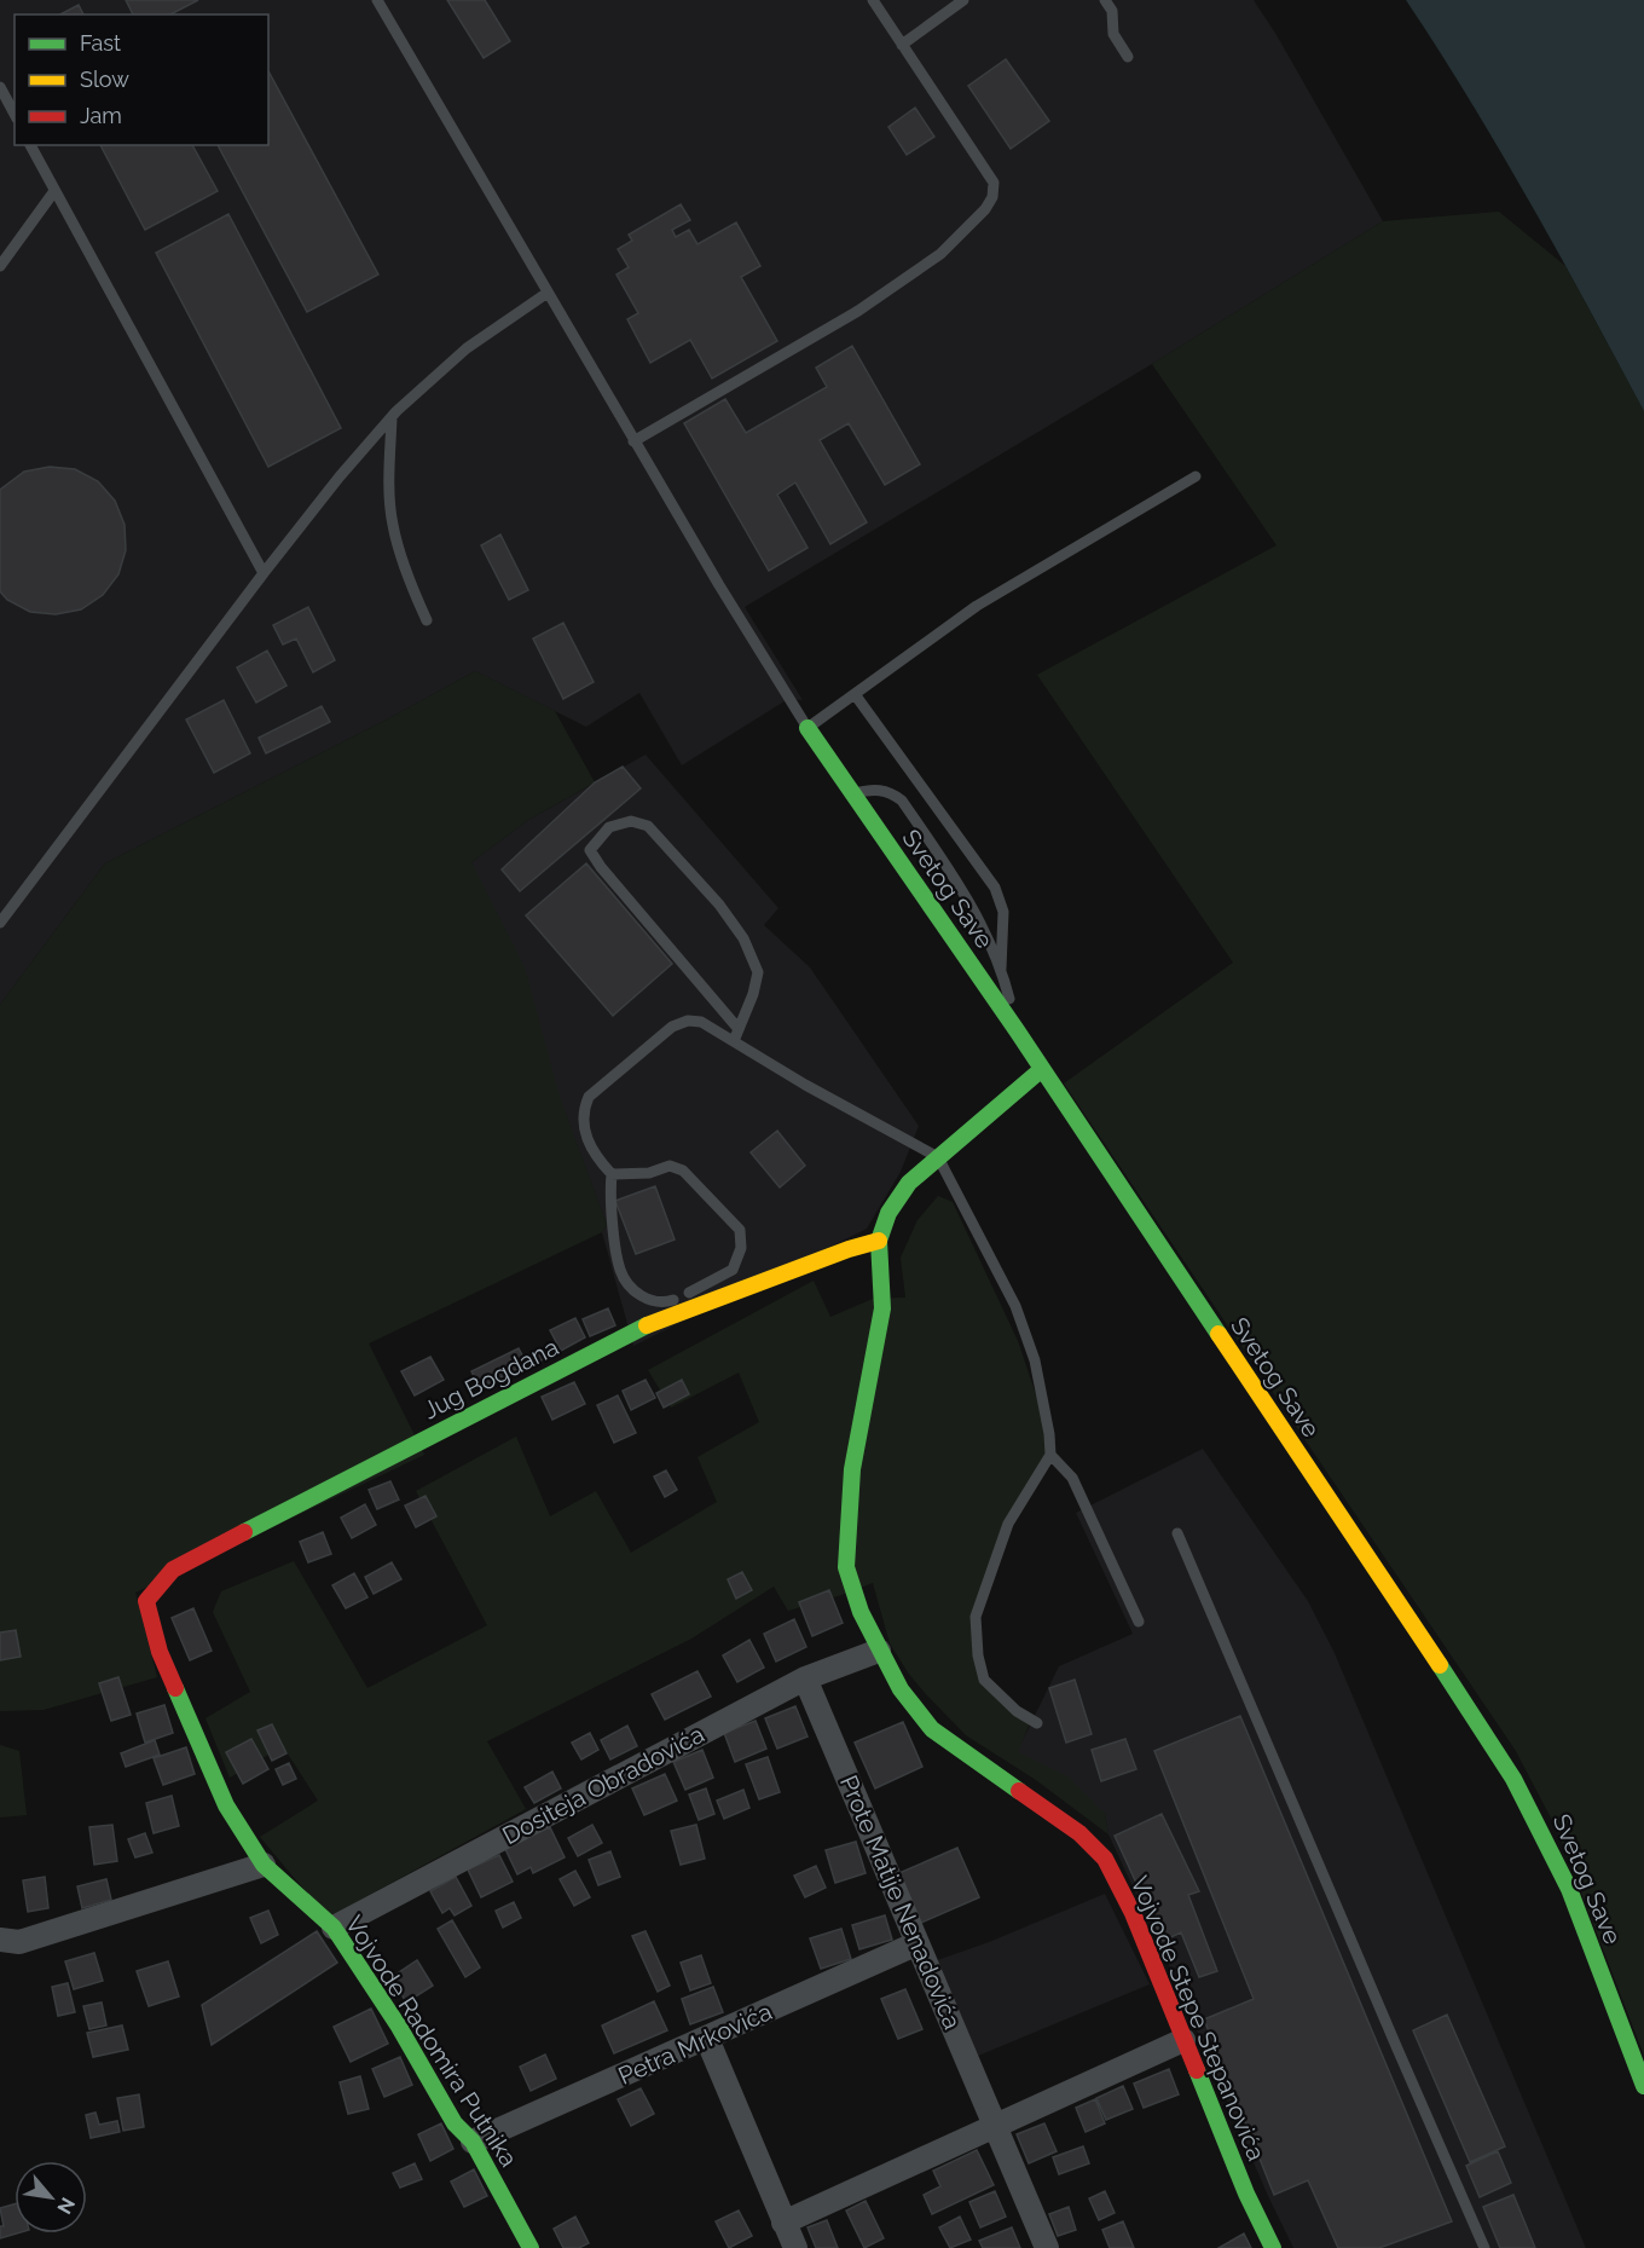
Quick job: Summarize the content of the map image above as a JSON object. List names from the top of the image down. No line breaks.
{"streets":{"street":["Svetog Save","Jug Bogdana","Dositeja Obradovića","Prote Matije Nenadovića","Vojvode Stepe Stepanovića","Vojvode Radomira Putnika","Petra Mrkovića"]},"crossings":[["Svetog Save","Vojvode Stepe Stepanovića"],["Jug Bogdana","Vojvode Stepe Stepanovića"],["Jug Bogdana","Vojvode Radomira Putnika"],["Dositeja Obradovića","Prote Matije Nenadovića"],["Dositeja Obradovića","Vojvode Stepe Stepanovića"],["Dositeja Obradovića","Vojvode Radomira Putnika"],["Prote Matije Nenadovića","Petra Mrkovića"],["Vojvode Radomira Putnika","Petra Mrkovića"]],"legend":["Fast","Slow","Jam"],"north":"bottom right"}
